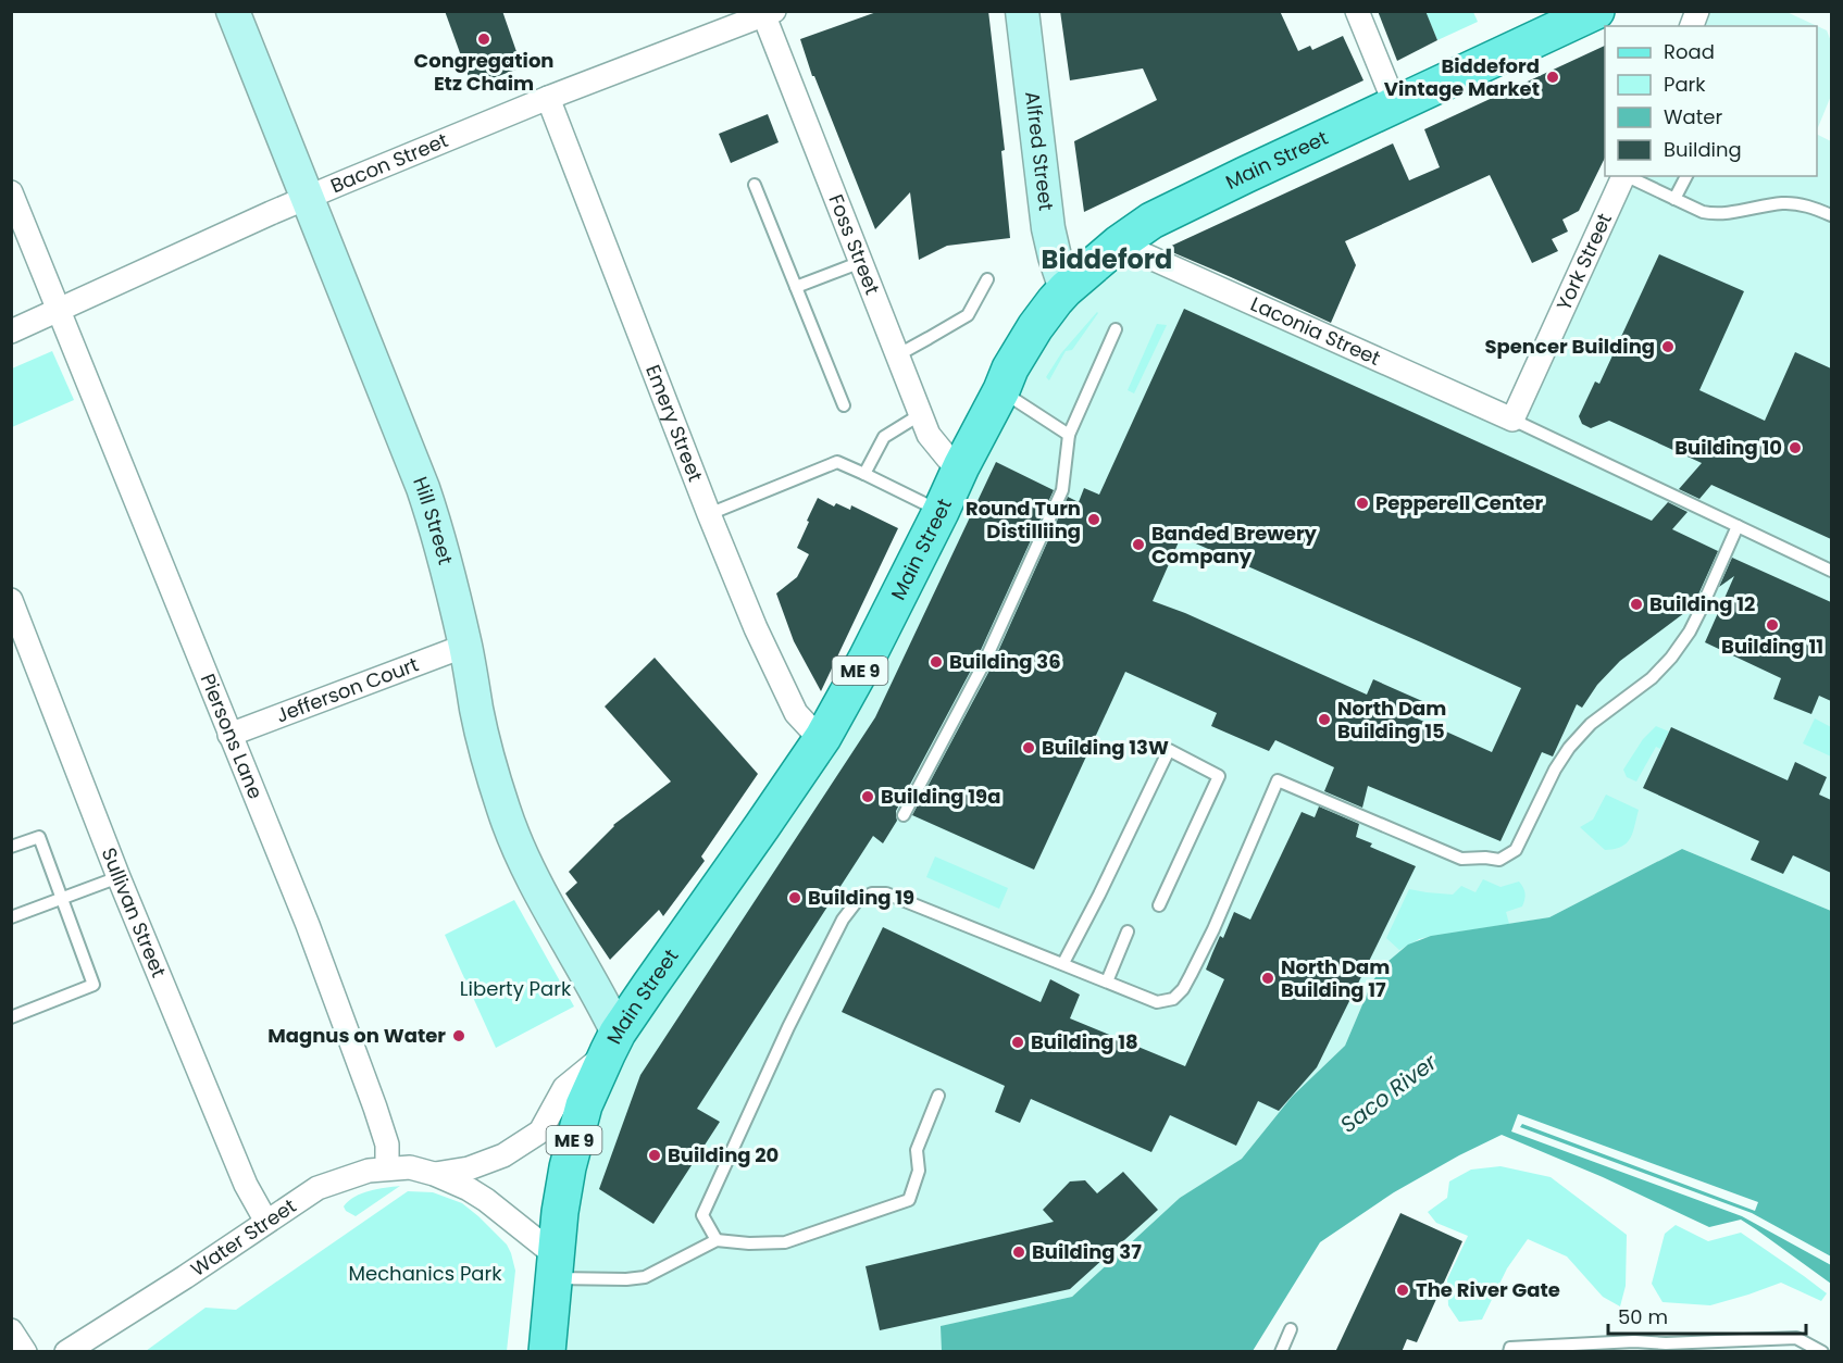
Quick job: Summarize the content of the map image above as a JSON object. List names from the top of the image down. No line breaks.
{"streets":{"main road":["Main Street","ME 9"],"street":["Alfred Street","Bacon Street","Foss Street","York Street","Laconia Street","Emery Street","Hill Street","Jefferson Court","Piersons Lane","Sullivan Street","Water Street"]},"crossings":[["Alfred Street","Main Street"],["Main Street","Foss Street"],["Main Street","Laconia Street"],["Main Street","Emery Street"],["Main Street","Hill Street"],["Bacon Street","Foss Street"],["Bacon Street","Emery Street"],["Bacon Street","Hill Street"],["Bacon Street","Piersons Lane"],["York Street","Laconia Street"],["Hill Street","Jefferson Court"],["Jefferson Court","Piersons Lane"],["Piersons Lane","Water Street"],["Sullivan Street","Water Street"]],"districts":["Biddeford"],"water":["Saco River"],"parks":["Liberty Park","Mechanics Park"],"places":["Congregation Etz Chaim","Biddeford Vintage Market","Spencer Building","Building 10","Pepperell Center","Round Turn Distilliing","Banded Brewery Company","Building 12","Building 11","Building 36","North Dam Building 15","Building 13W","Building 19a","Building 19","North Dam Building 17","Magnus on Water","Building 18","Building 20","Building 37","The River Gate"],"legend":["Road","Park","Water","Building"],"scale_bar":"50 m"}
